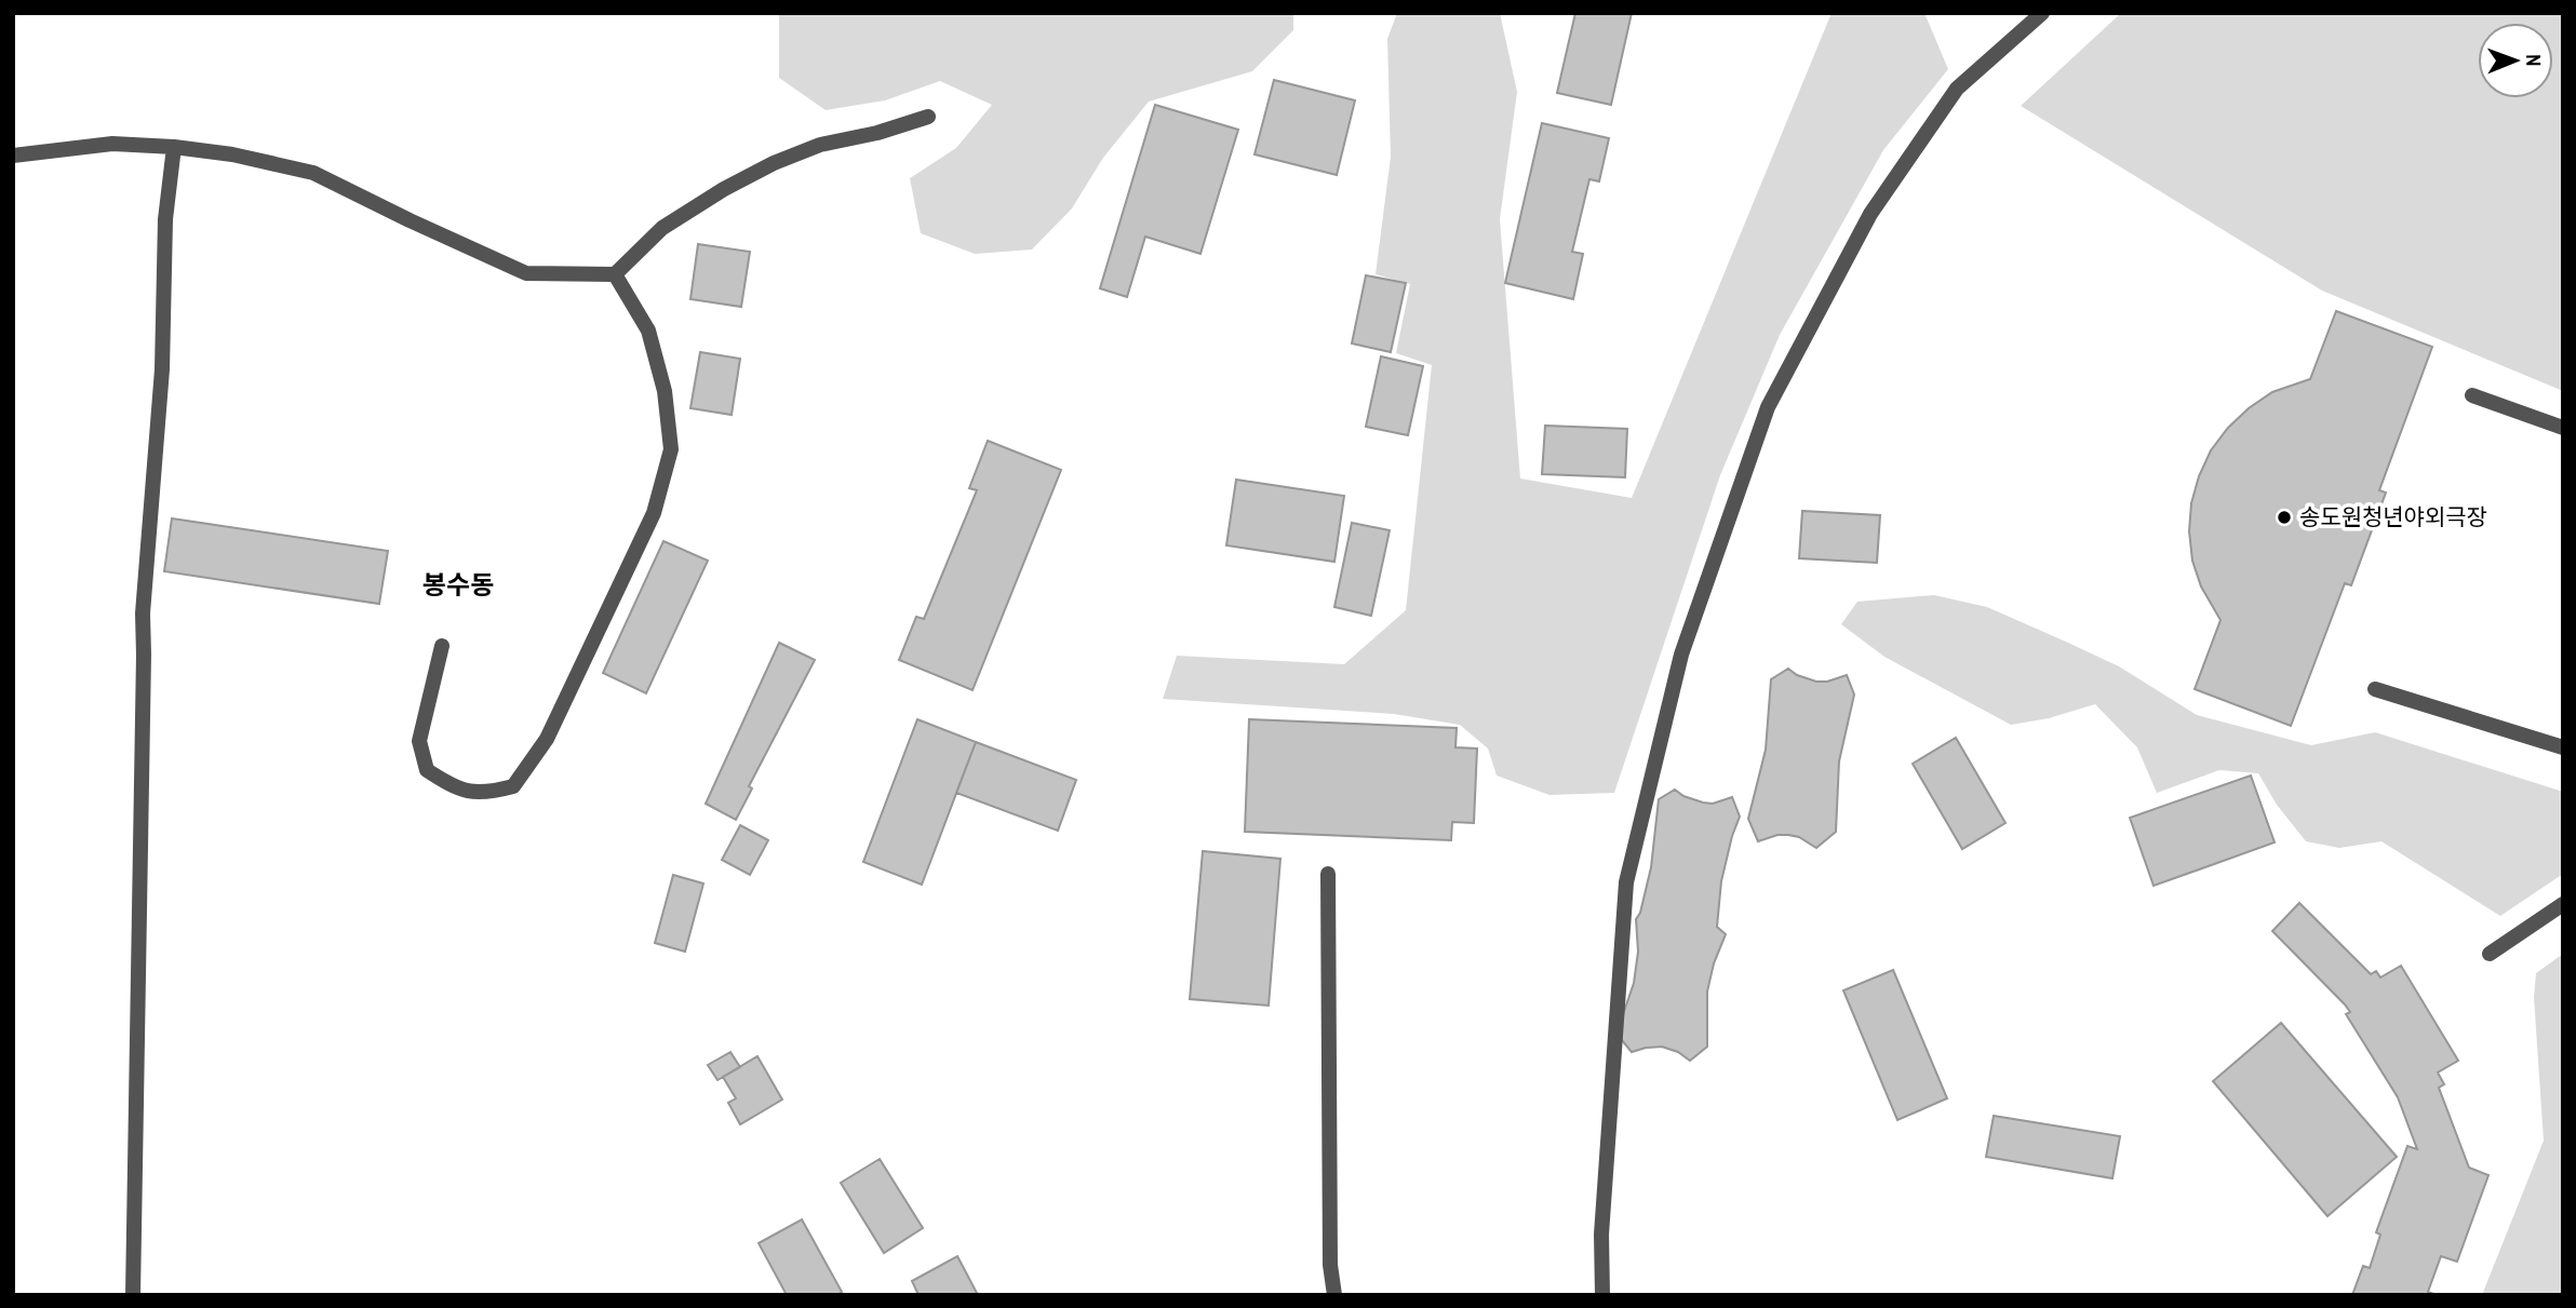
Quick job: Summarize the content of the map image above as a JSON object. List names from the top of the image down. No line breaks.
{"districts":["봉수동"],"places":["송도원청년야외극장"],"north":"right"}
